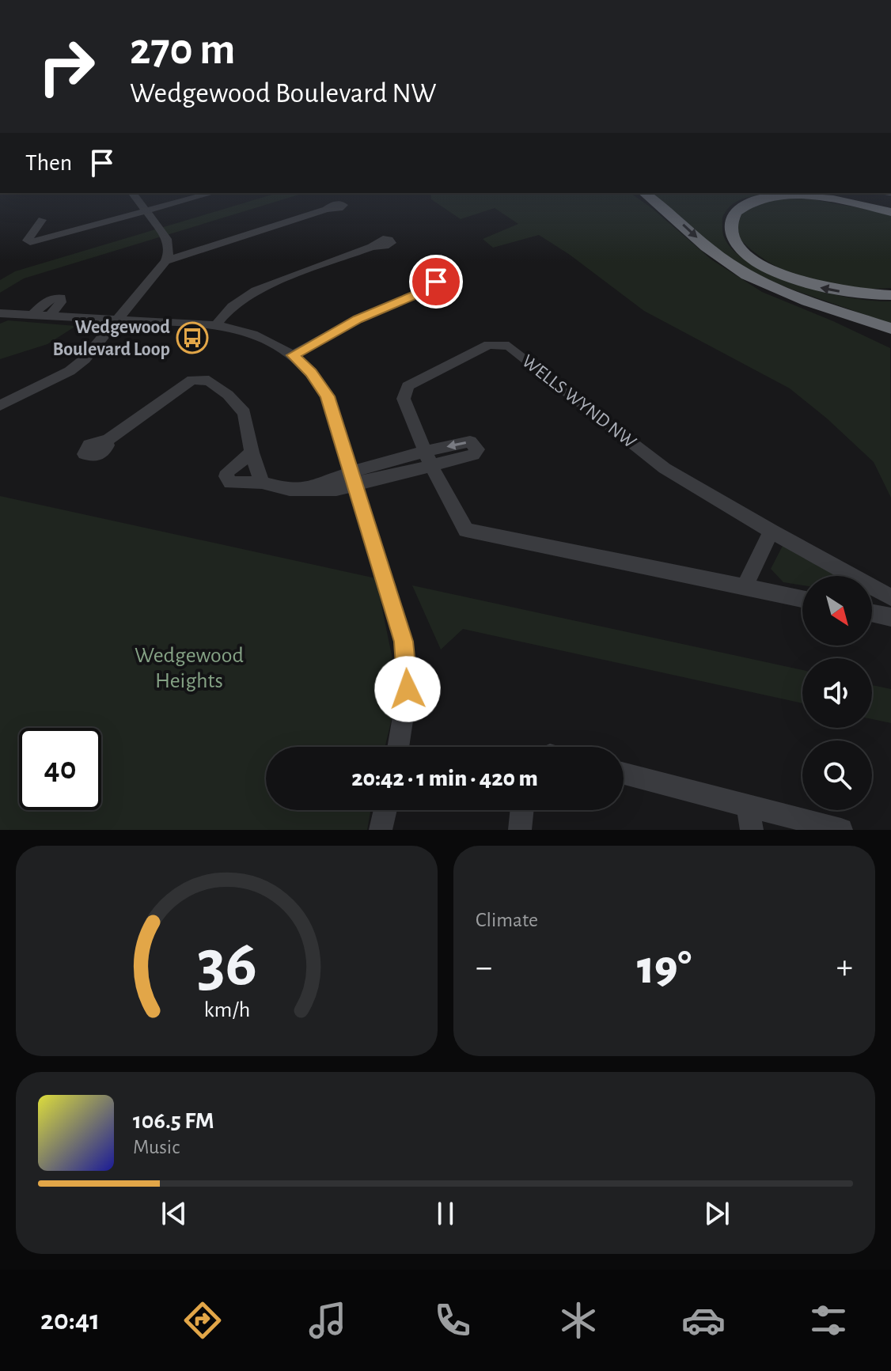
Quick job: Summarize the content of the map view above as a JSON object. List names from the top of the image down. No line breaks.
{"streets":{"street":["WELLS WYND NW"]},"parks":["Wedgewood Heights"],"places":{"bus stop":["Wedgewood Boulevard Loop"]},"north":"bottom right","page":{"turn":["270 m","Wedgewood Boulevard NW"],"then":"Then","limit":"40","trip":"20:42 · 1 min · 420 m","tile":"Climate","heat":["−","19°","+"],"song":["106.5 FM","Music"],"tabs":"20:41","gauge":["36","km/h"]}}
